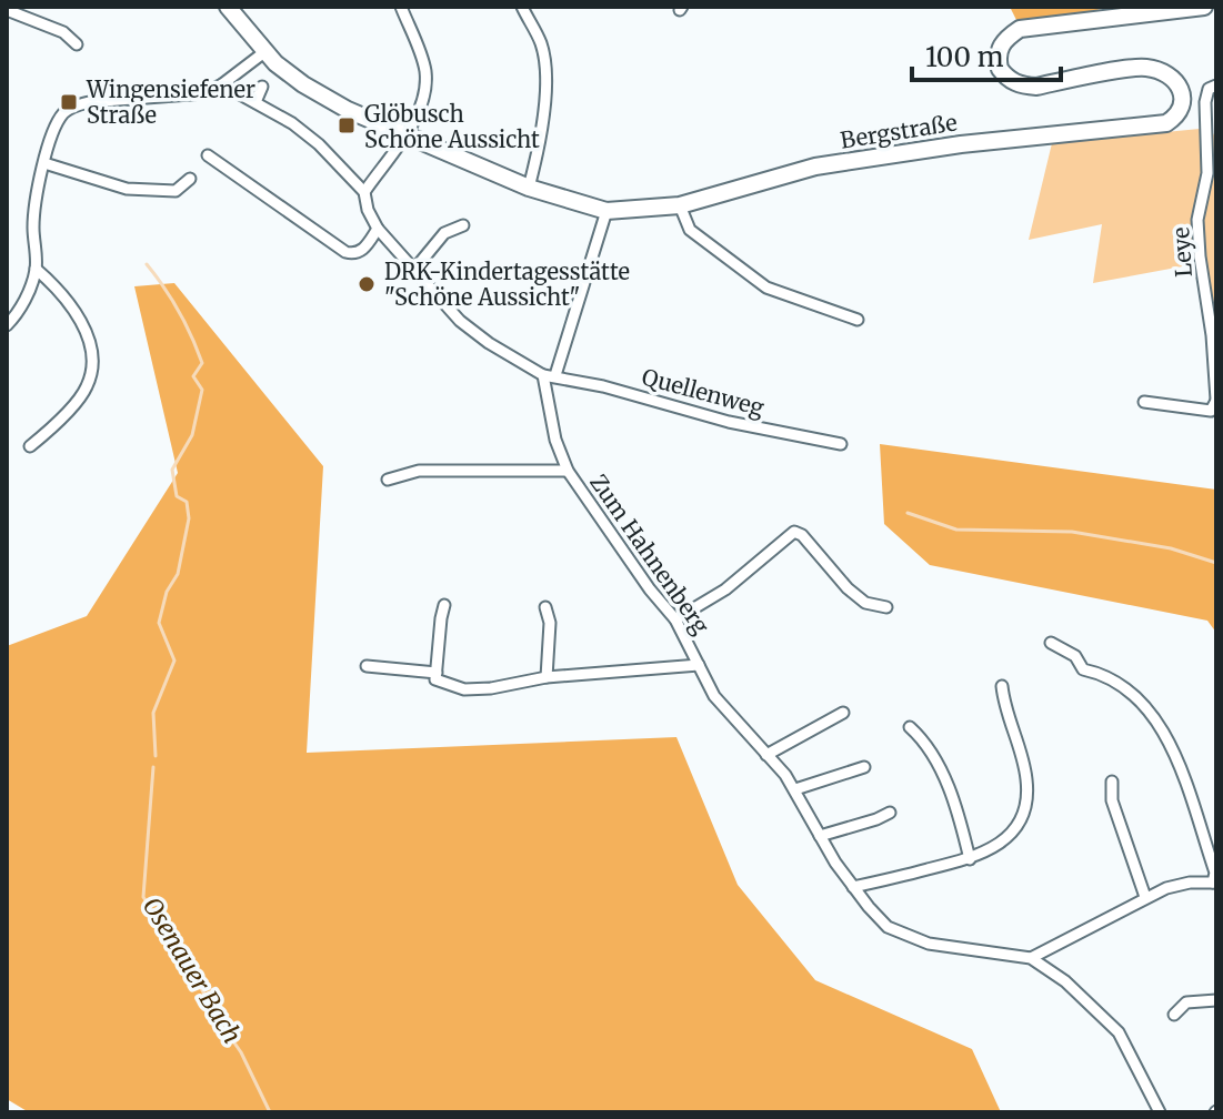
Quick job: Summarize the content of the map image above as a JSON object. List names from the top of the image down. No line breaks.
{"streets":{"street":["Bergstraße","Leye","Quellenweg","Zum Hahnenberg"]},"crossings":[["Quellenweg","Zum Hahnenberg"]],"water":["Osenauer Bach"],"places":{"transit":["Wingensiefener Straße","Glöbusch Schöne Aussicht"],"other":["DRK-Kindertagesstätte \"Schöne Aussicht\""]},"scale_bar":"100 m"}
